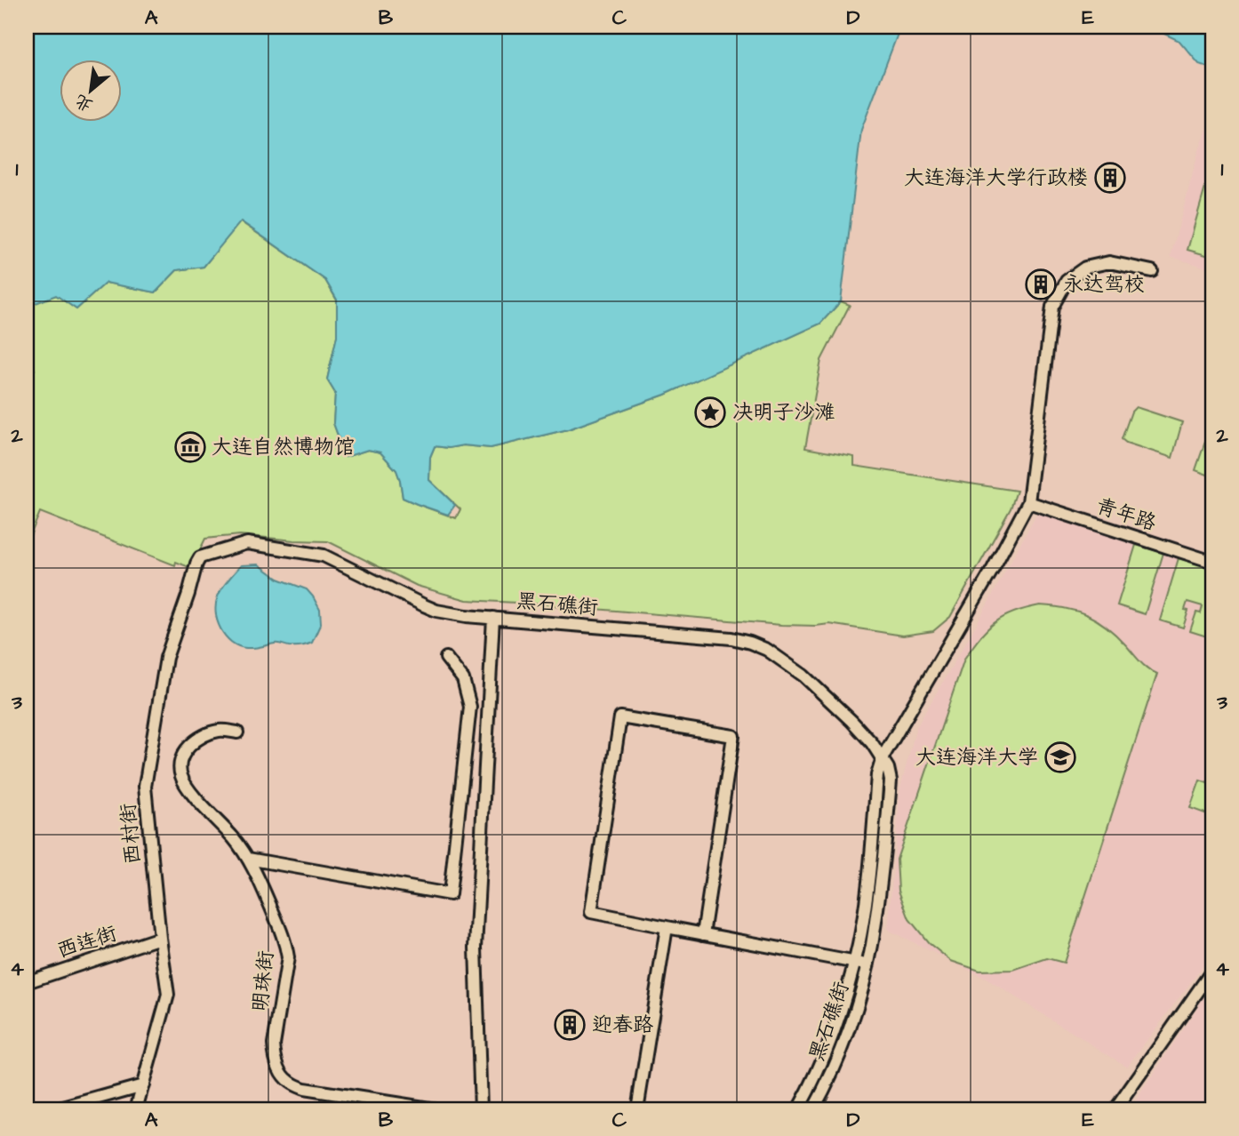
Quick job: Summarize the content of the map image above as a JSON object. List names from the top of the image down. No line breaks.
{"streets":{"street":["青年路","黑石礁街","西村街","西连街","明珠街"]},"crossings":[["黑石礁街","西村街"],["西村街","西连街"]],"places":{"building":["大连海洋大学行政楼","永达驾校","迎春路"],"place":["决明子沙滩"],"museum":["大连自然博物馆"],"school or university":["大连海洋大学"]},"north":"bottom left","grid":{"columns":["A","B","C","D","E"],"rows":["1","2","3","4"]}}
